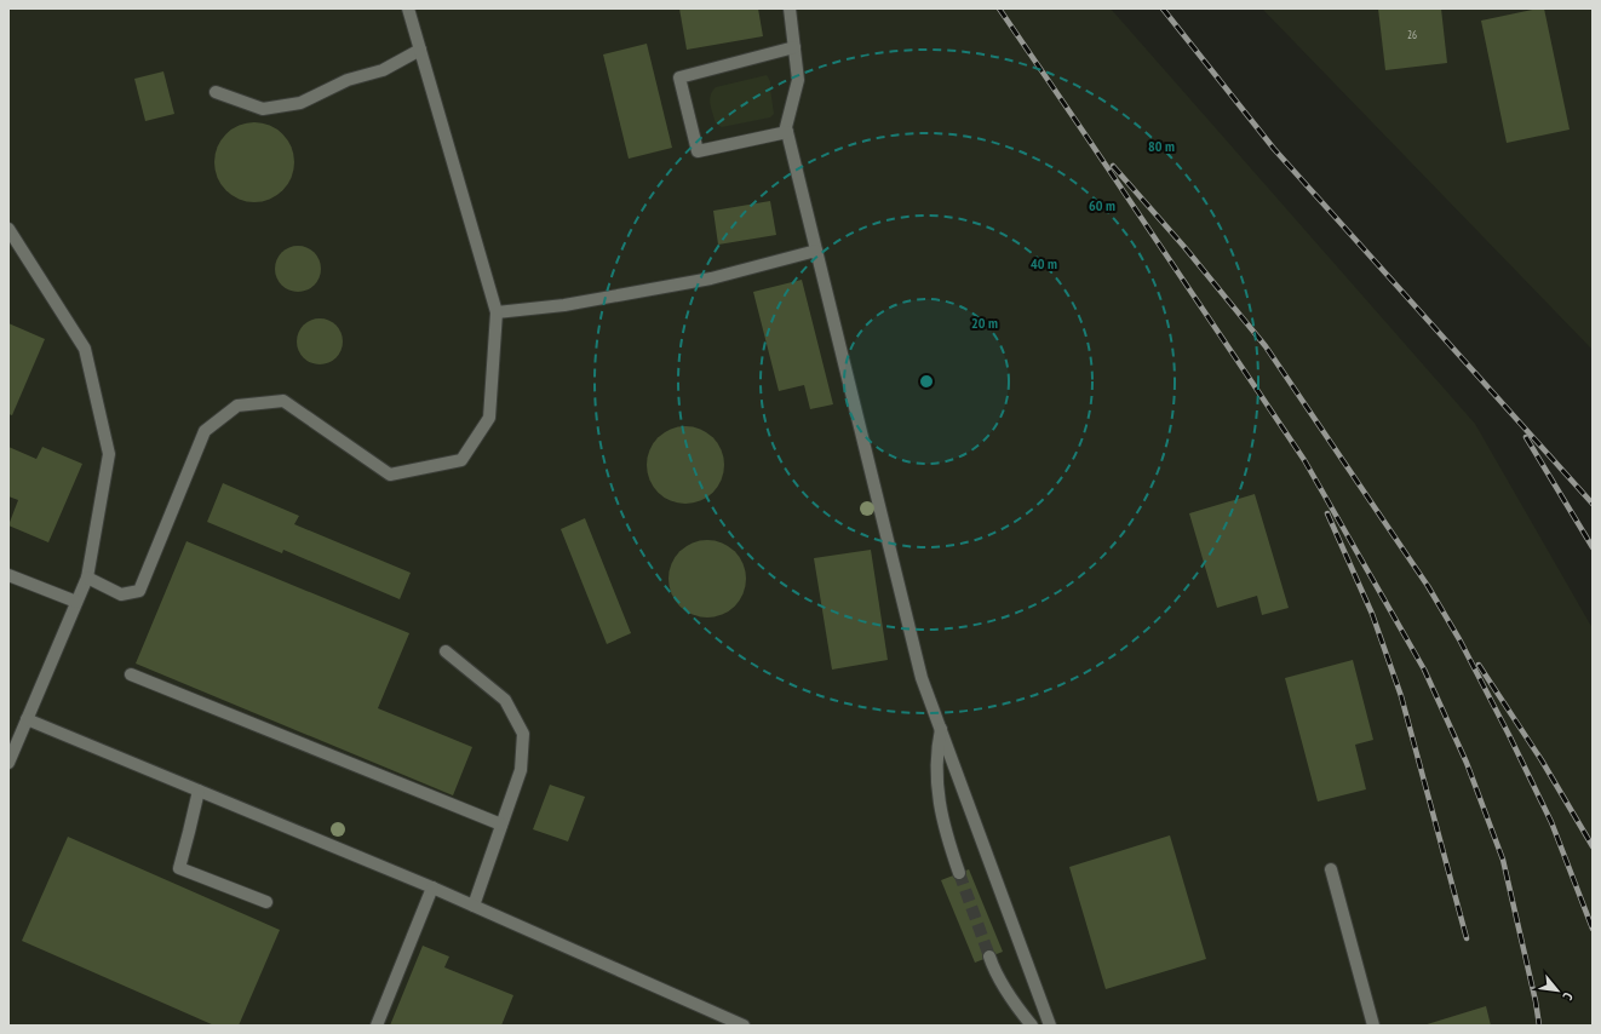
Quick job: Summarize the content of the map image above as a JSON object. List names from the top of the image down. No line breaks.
{"house_numbers":["26"],"north":"bottom right","rings":["80 m","60 m","40 m","20 m"]}
